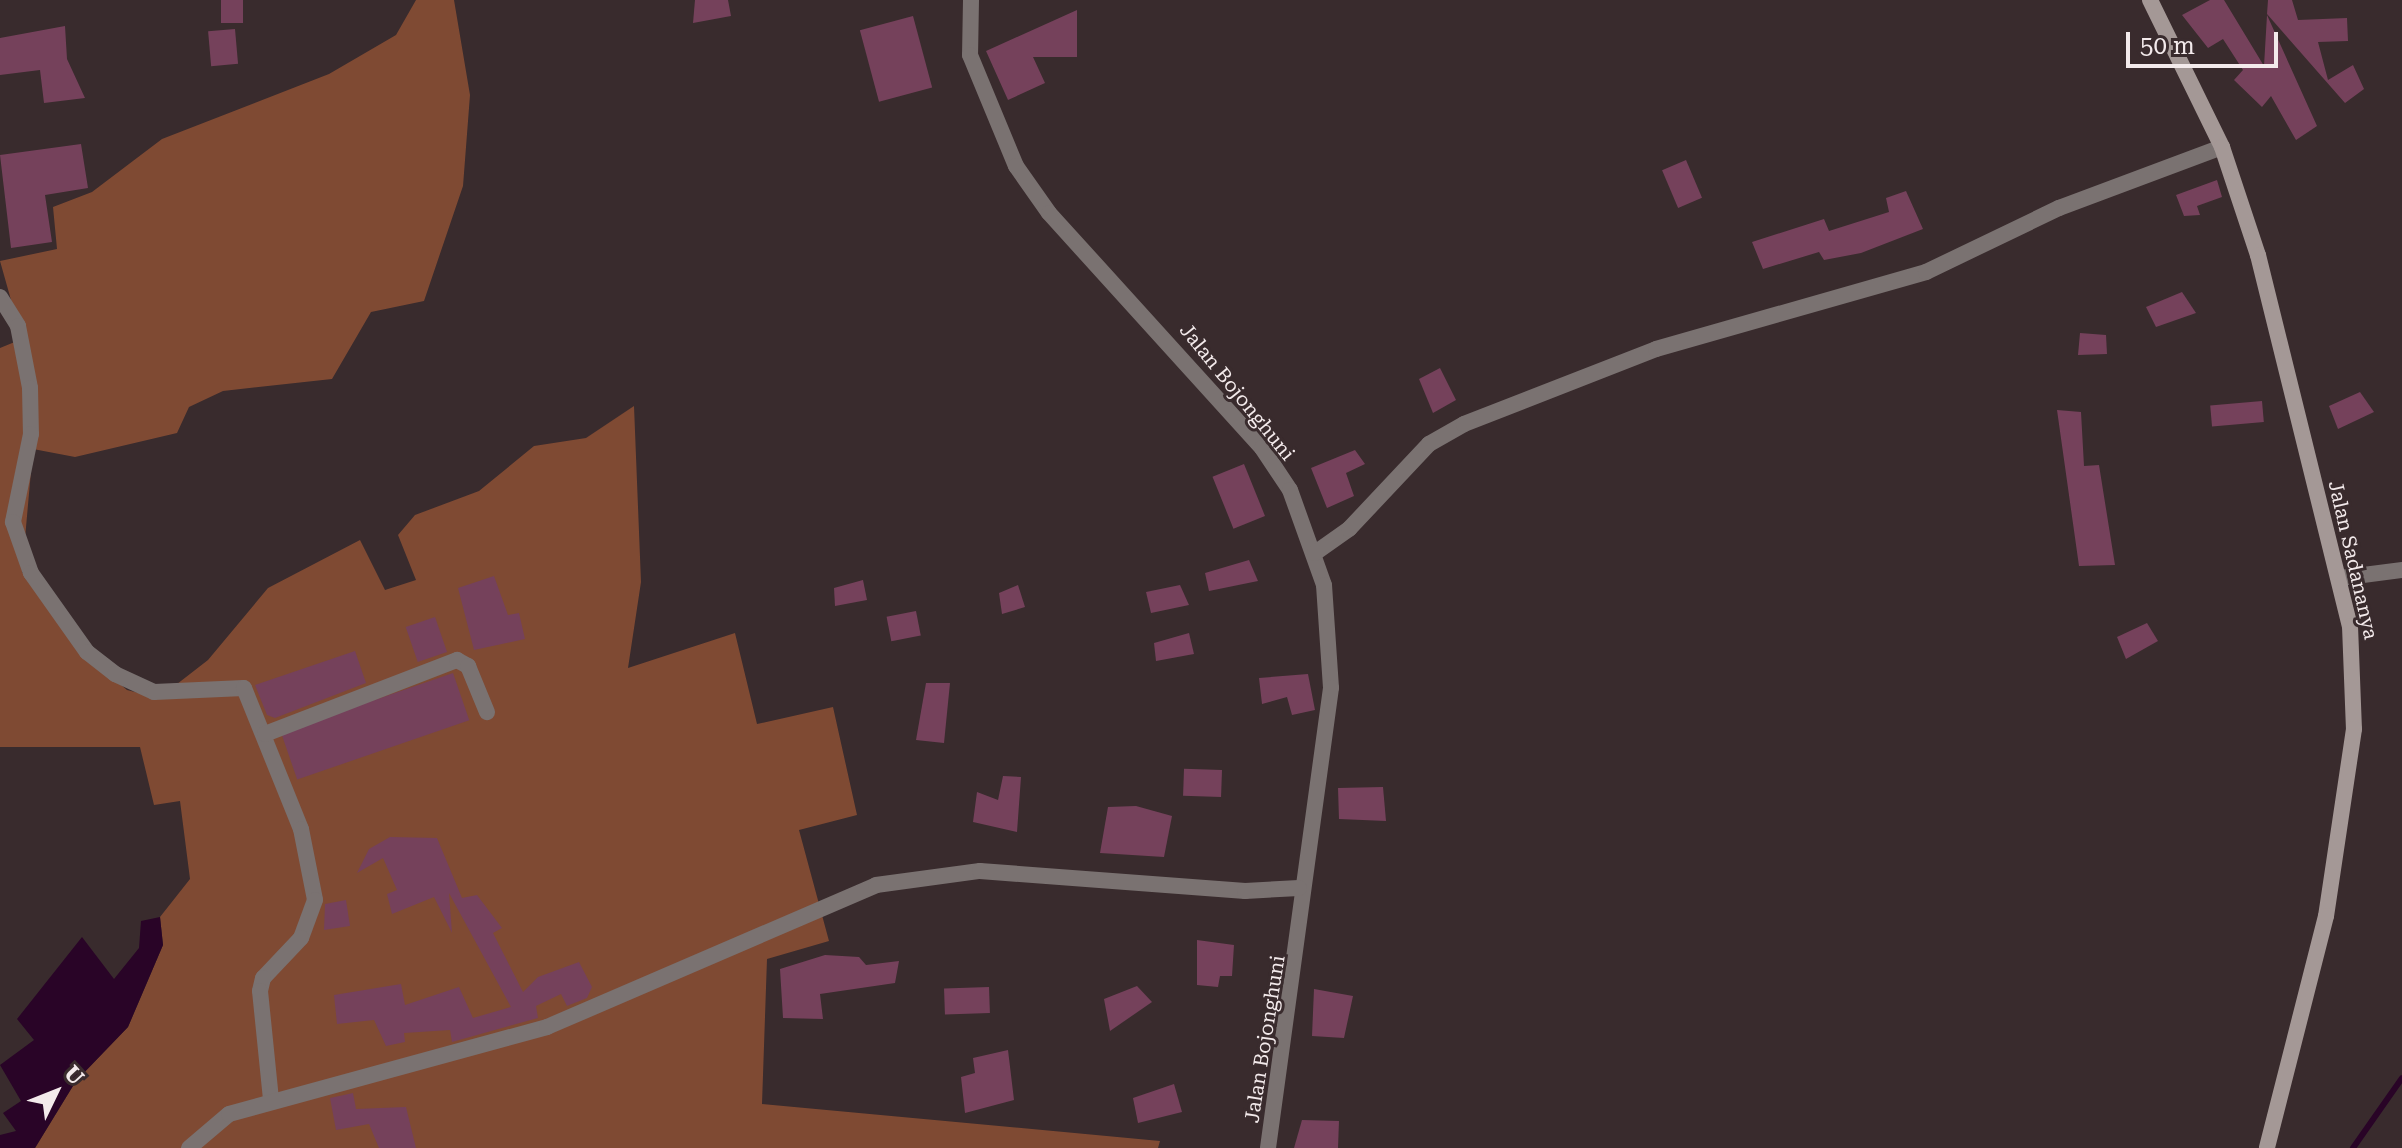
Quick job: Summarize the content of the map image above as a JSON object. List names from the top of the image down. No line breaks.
{"streets":{"street":["Jalan Bojonghuni","Jalan Sadananya"]},"scale_bar":"50 m","north":"top right"}
